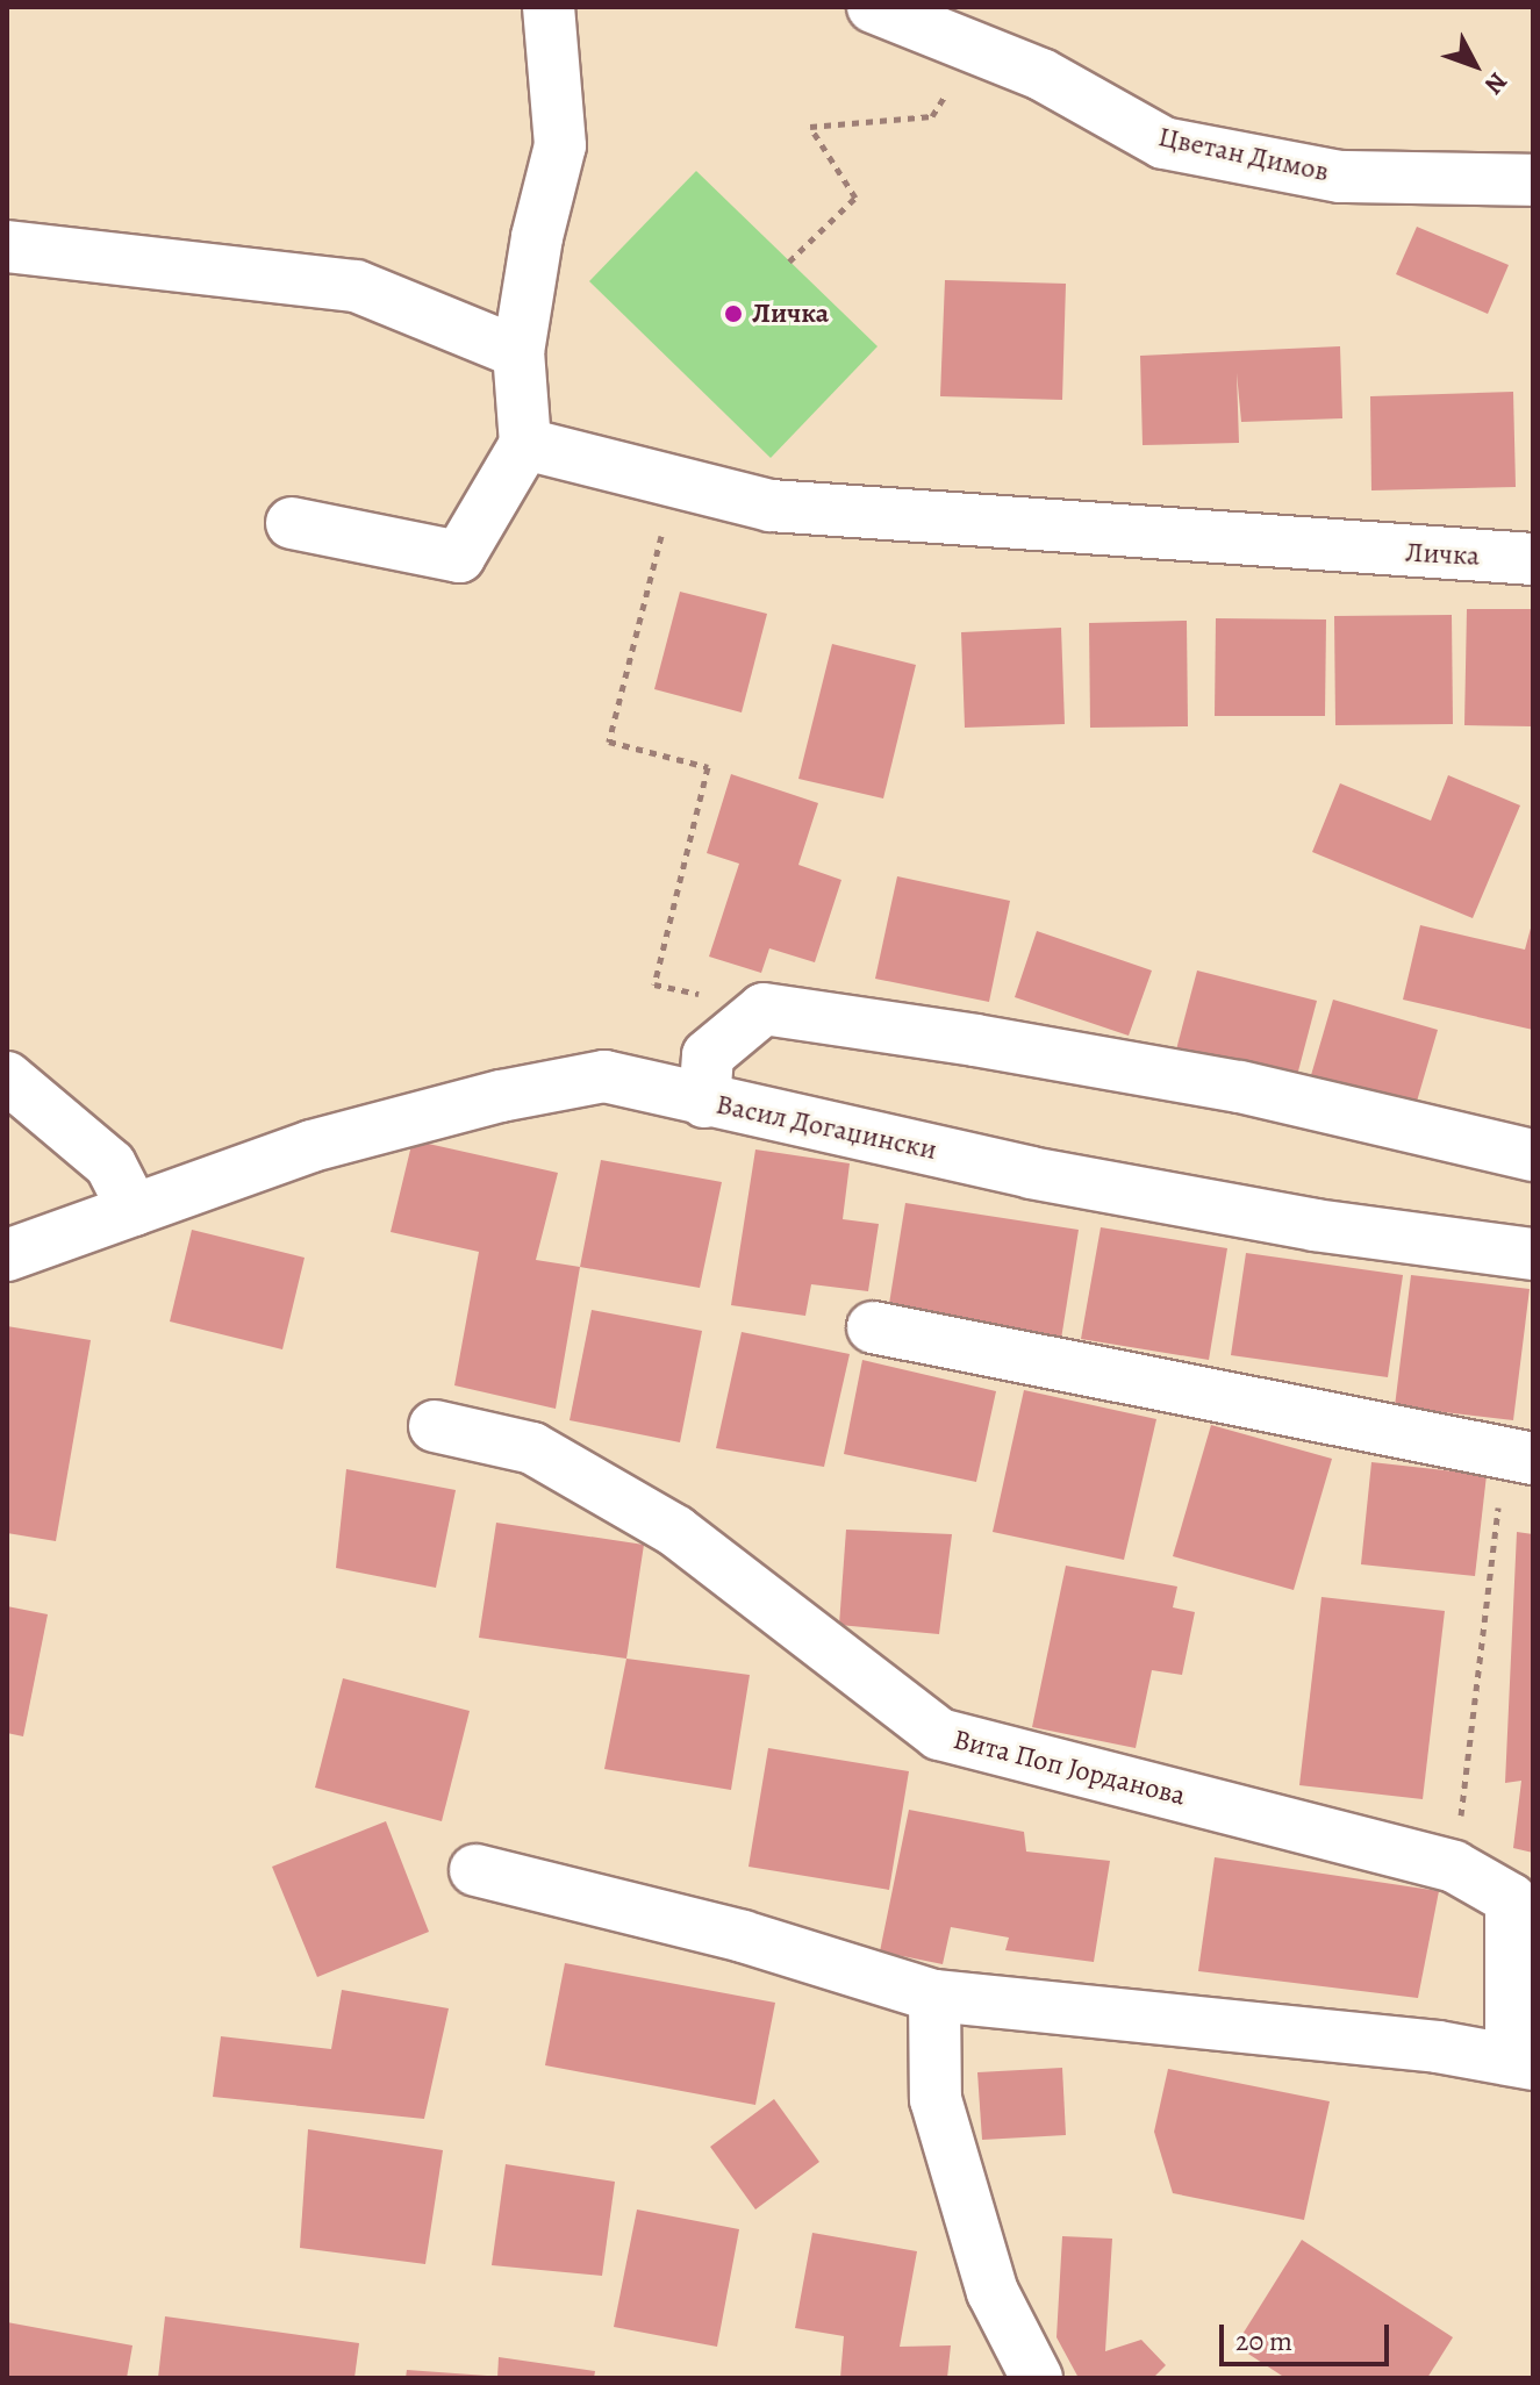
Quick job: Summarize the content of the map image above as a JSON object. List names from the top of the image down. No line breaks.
{"streets":{"street":["Цветан Димов","Личка","Васил Догаџински","Вита Поп Јорданова"]},"places":["Личка"],"scale_bar":"20 m","north":"bottom right"}
